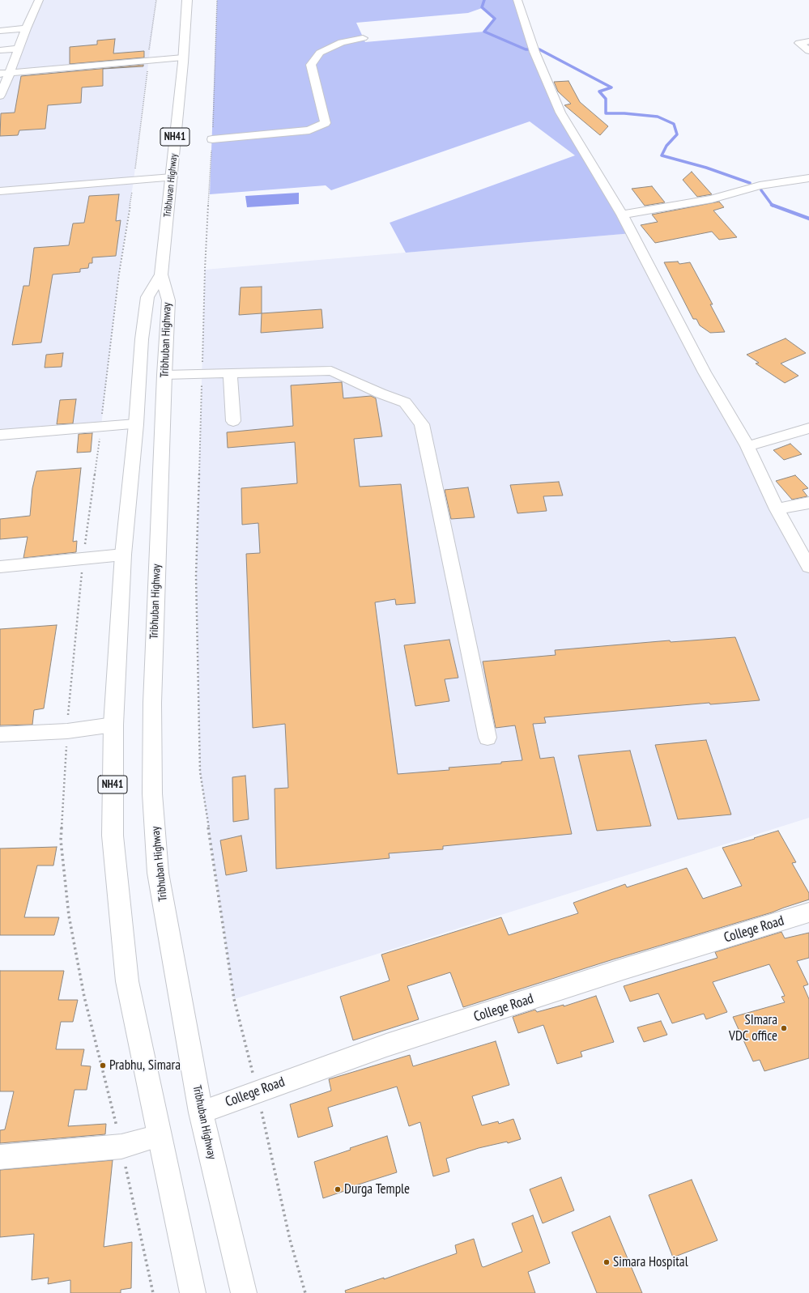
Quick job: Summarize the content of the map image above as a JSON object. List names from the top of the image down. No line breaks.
{"streets":{"highway":["NH41","Tribhuvan Highway","Tribhuban Highway"],"street":["College Road"]},"crossings":[["Tribhuvan Highway","Tribhuban Highway"],["Tribhuban Highway","College Road"]],"places":["SImara VDC office","Prabhu, Simara","Durga Temple","Simara Hospital"]}
